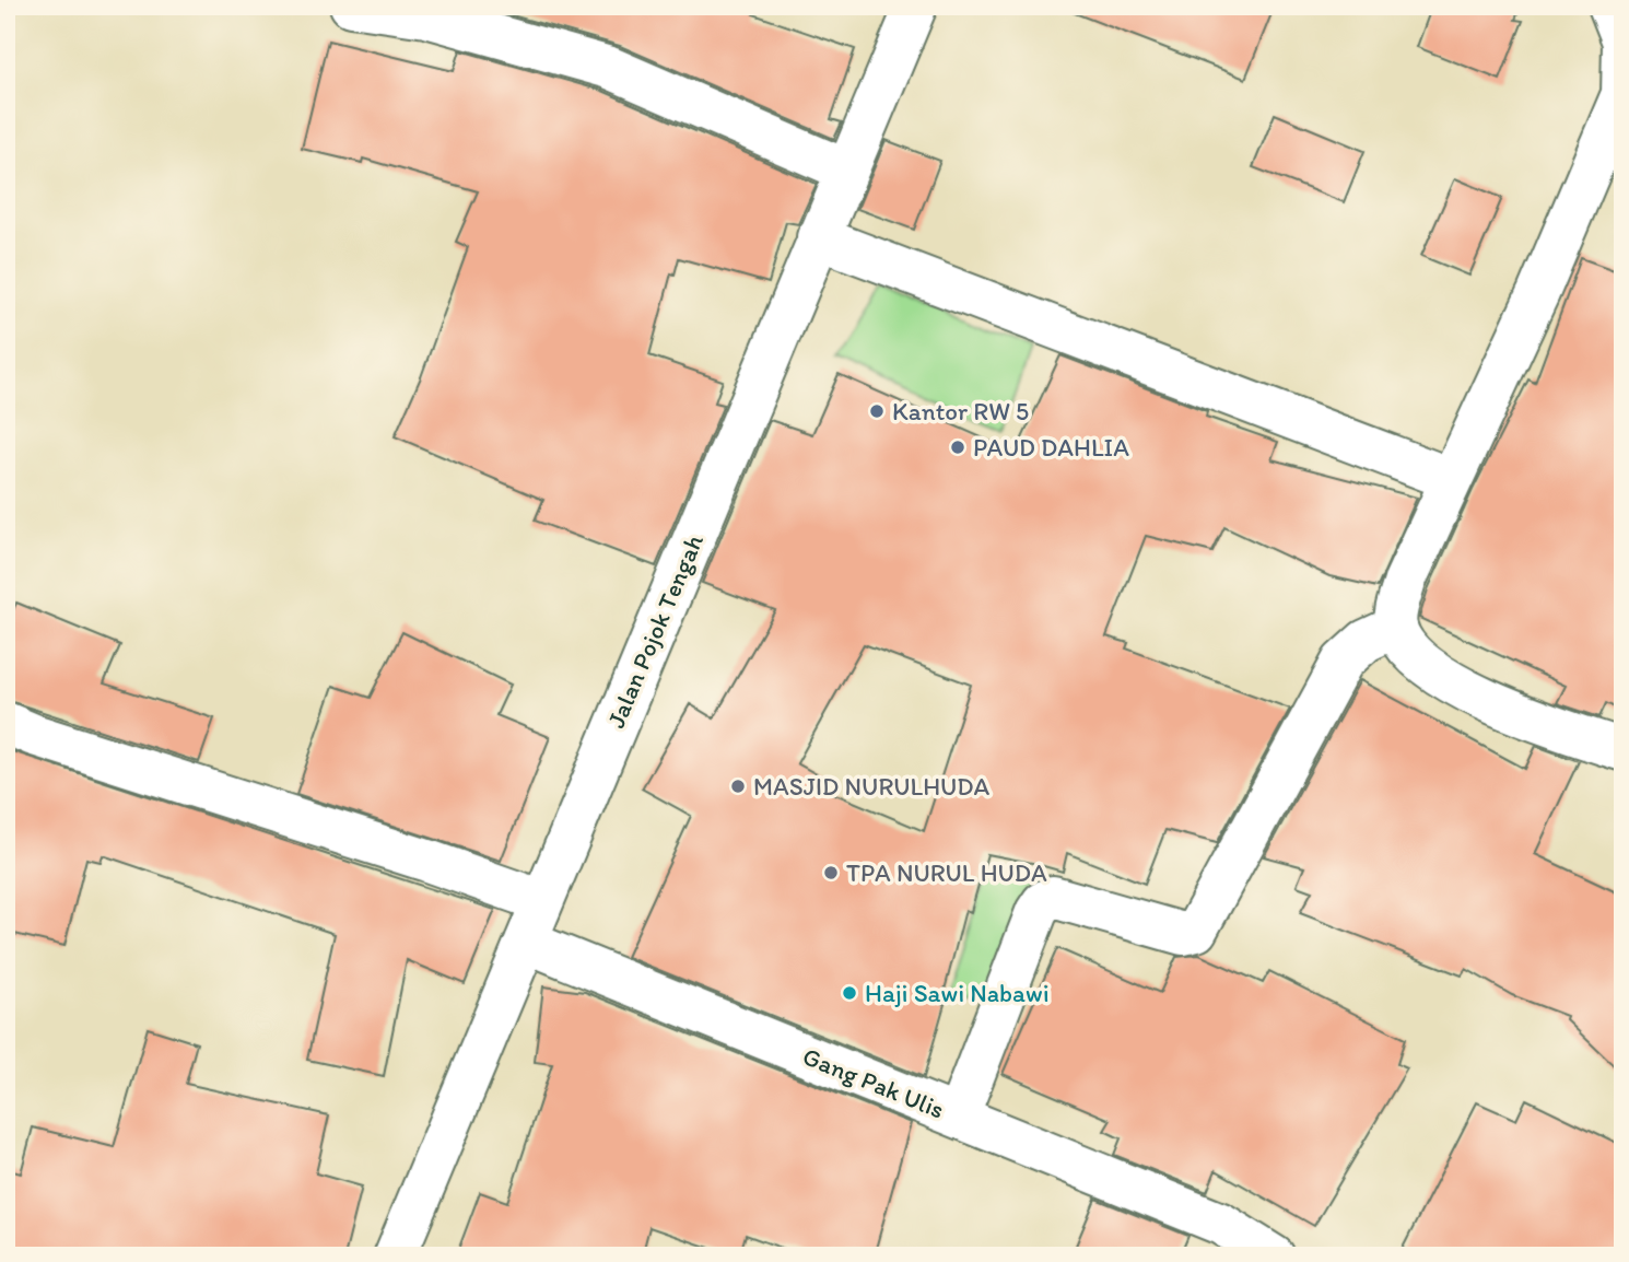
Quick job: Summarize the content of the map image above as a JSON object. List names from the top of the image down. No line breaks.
{"streets":{"street":["Jalan Pojok Tengah","Gang Pak Ulis"]},"crossings":[["Jalan Pojok Tengah","Gang Pak Ulis"]],"places":["Kantor RW 5","PAUD DAHLIA","MASJID NURULHUDA","TPA NURUL HUDA","Haji Sawi Nabawi"]}
